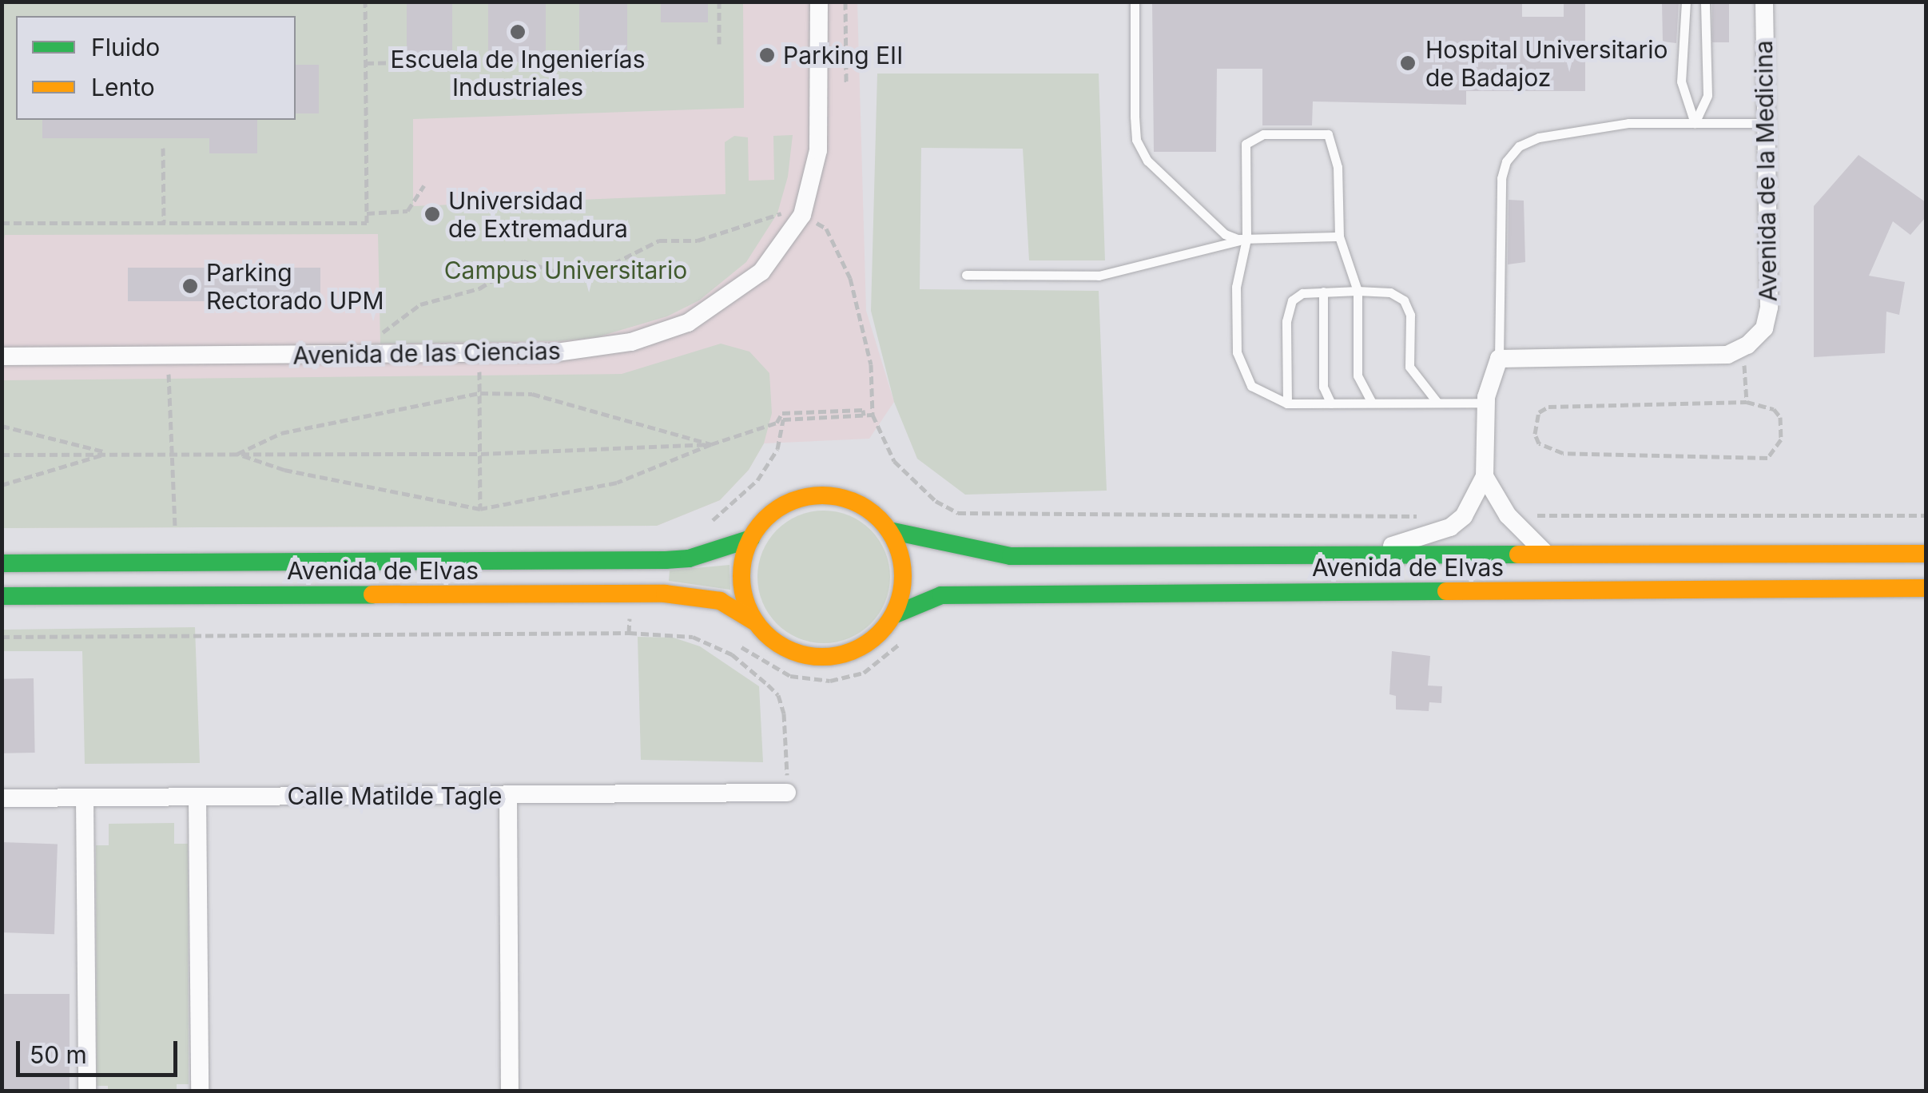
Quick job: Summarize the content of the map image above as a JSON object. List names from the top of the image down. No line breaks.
{"streets":{"highway":["Avenida de Elvas"],"street":["Avenida de la Medicina","Avenida de las Ciencias","Calle Matilde Tagle"]},"parks":["Campus Universitario"],"places":["Escuela de Ingenierías Industriales","Parking EII","Hospital Universitario de Badajoz","Universidad de Extremadura","Parking Rectorado UPM"],"legend":["Fluido","Lento"],"scale_bar":"50 m"}
